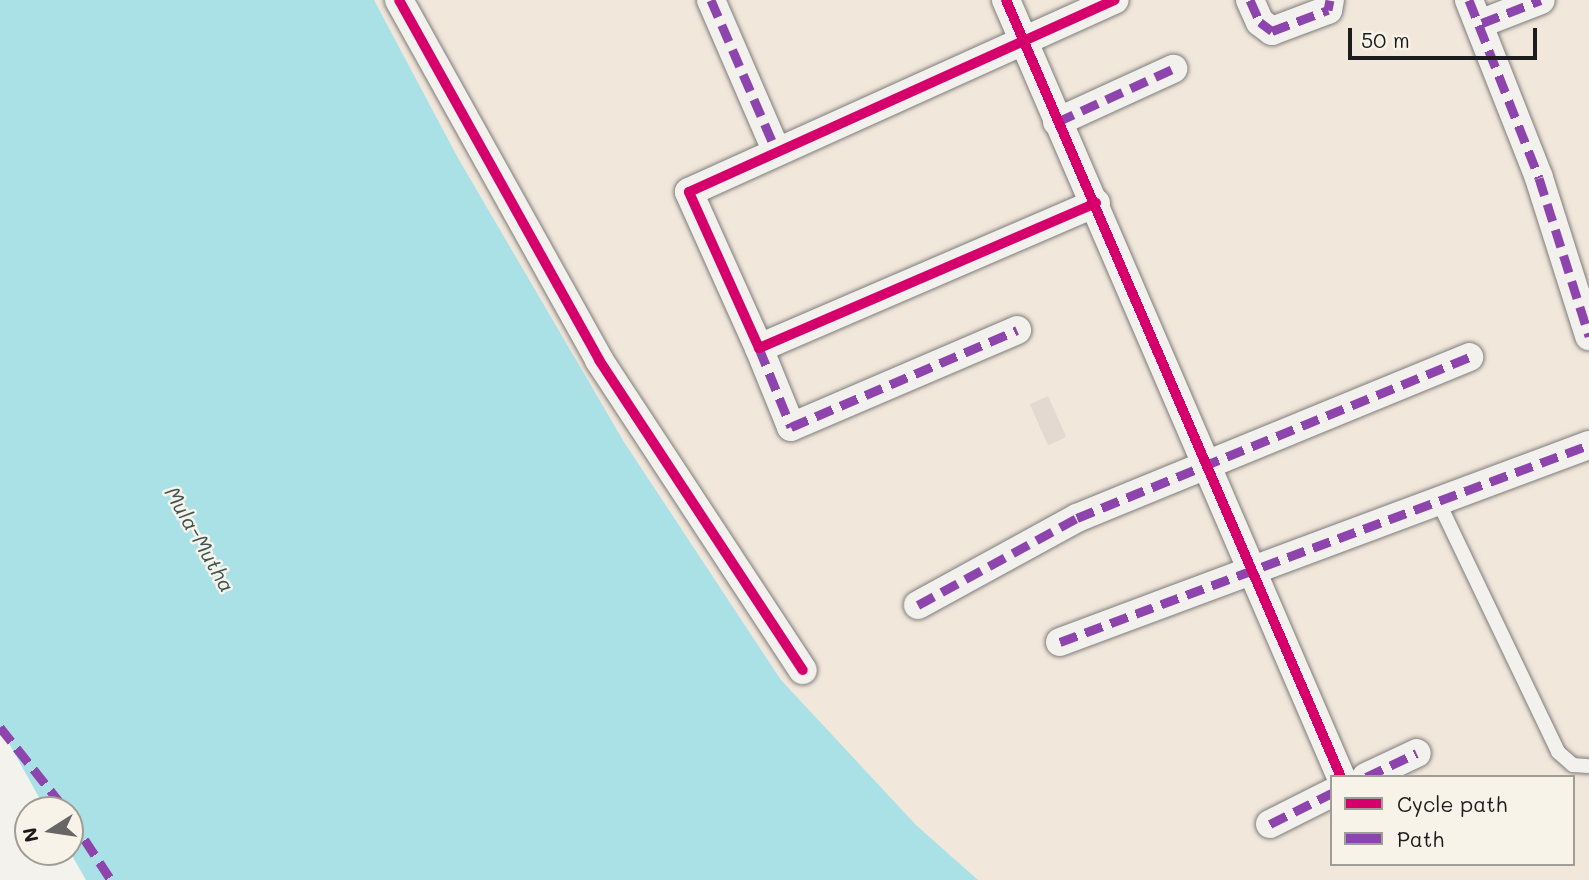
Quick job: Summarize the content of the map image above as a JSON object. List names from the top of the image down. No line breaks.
{"water":["Mula-Mutha"],"legend":["Cycle path","Path"],"scale_bar":"50 m","north":"left"}
